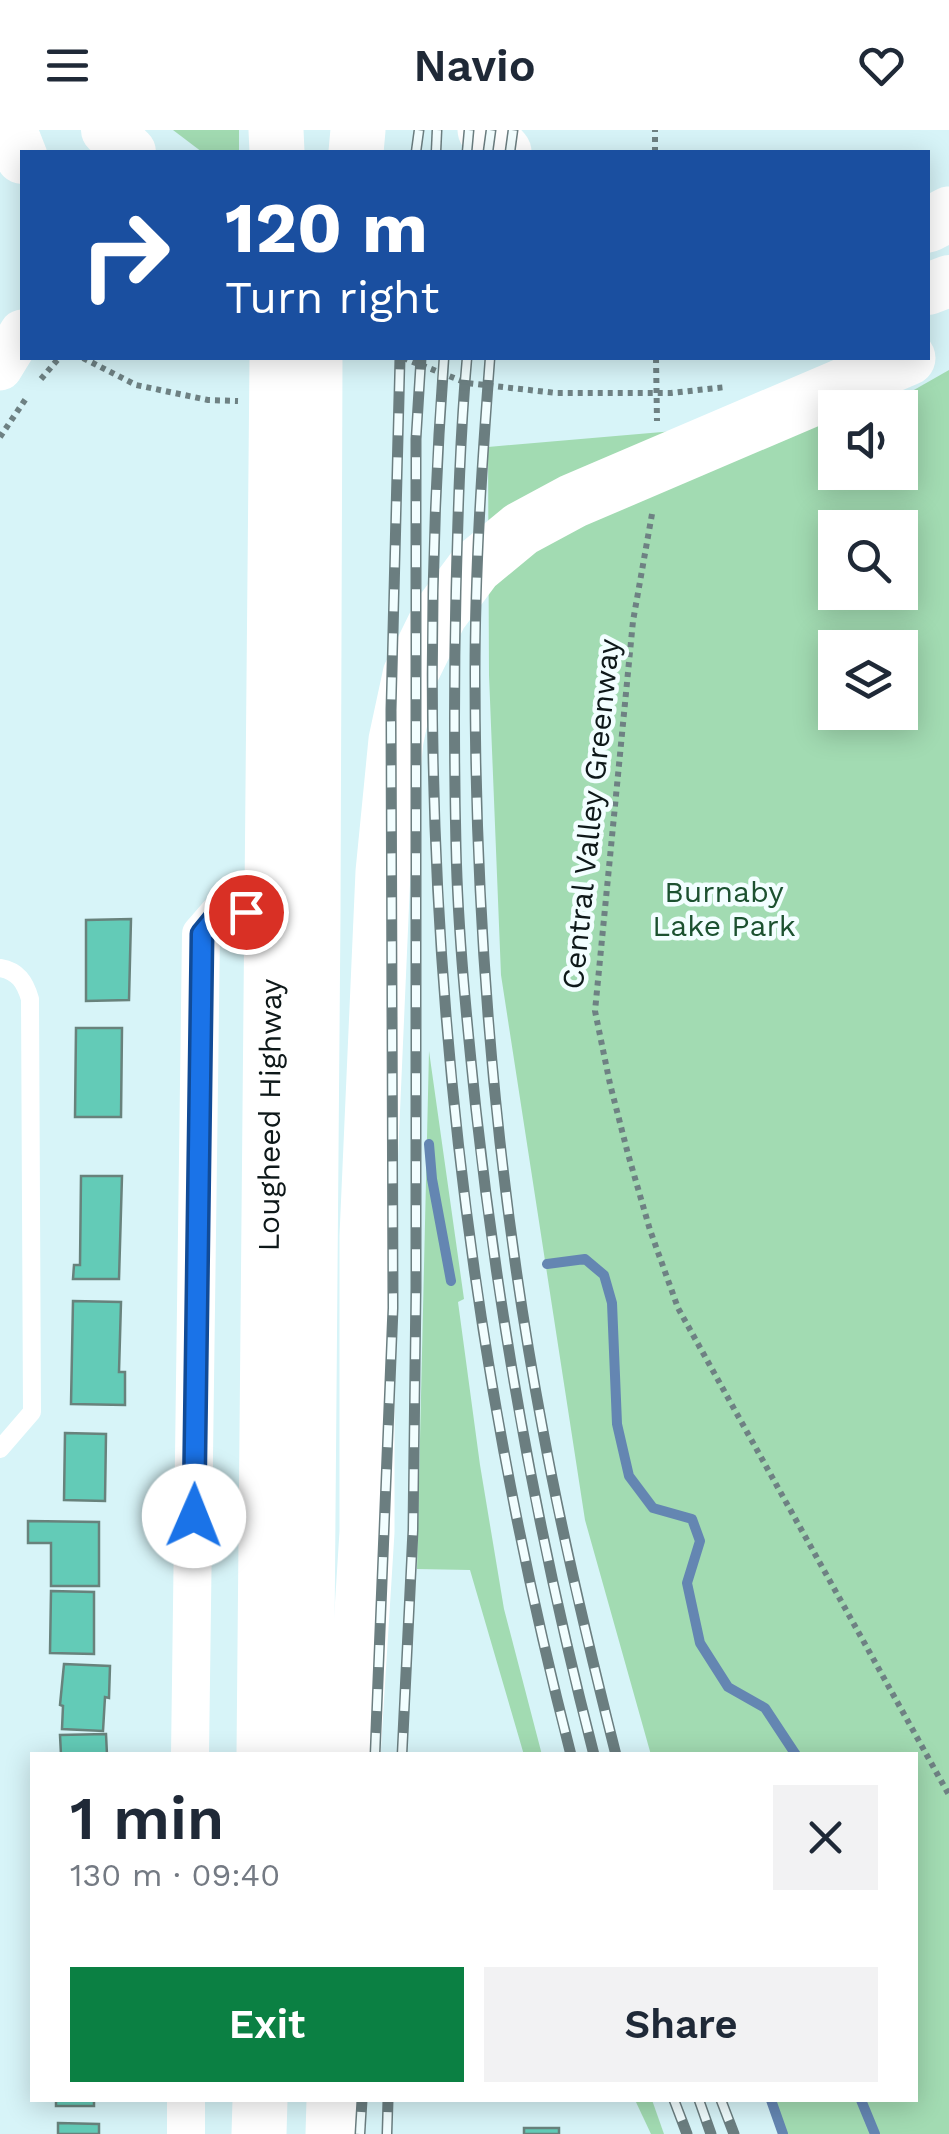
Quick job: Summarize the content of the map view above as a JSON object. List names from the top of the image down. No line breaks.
{"streets":{"main road":["Lougheed Highway"],"path":["Central Valley Greenway"]},"parks":["Burnaby Lake Park"],"page":{"header":"Navio","turn":["120 m","Turn right"],"heading":["1 min","130 m · 09:40"],"buttons":["Exit","Share"]}}
